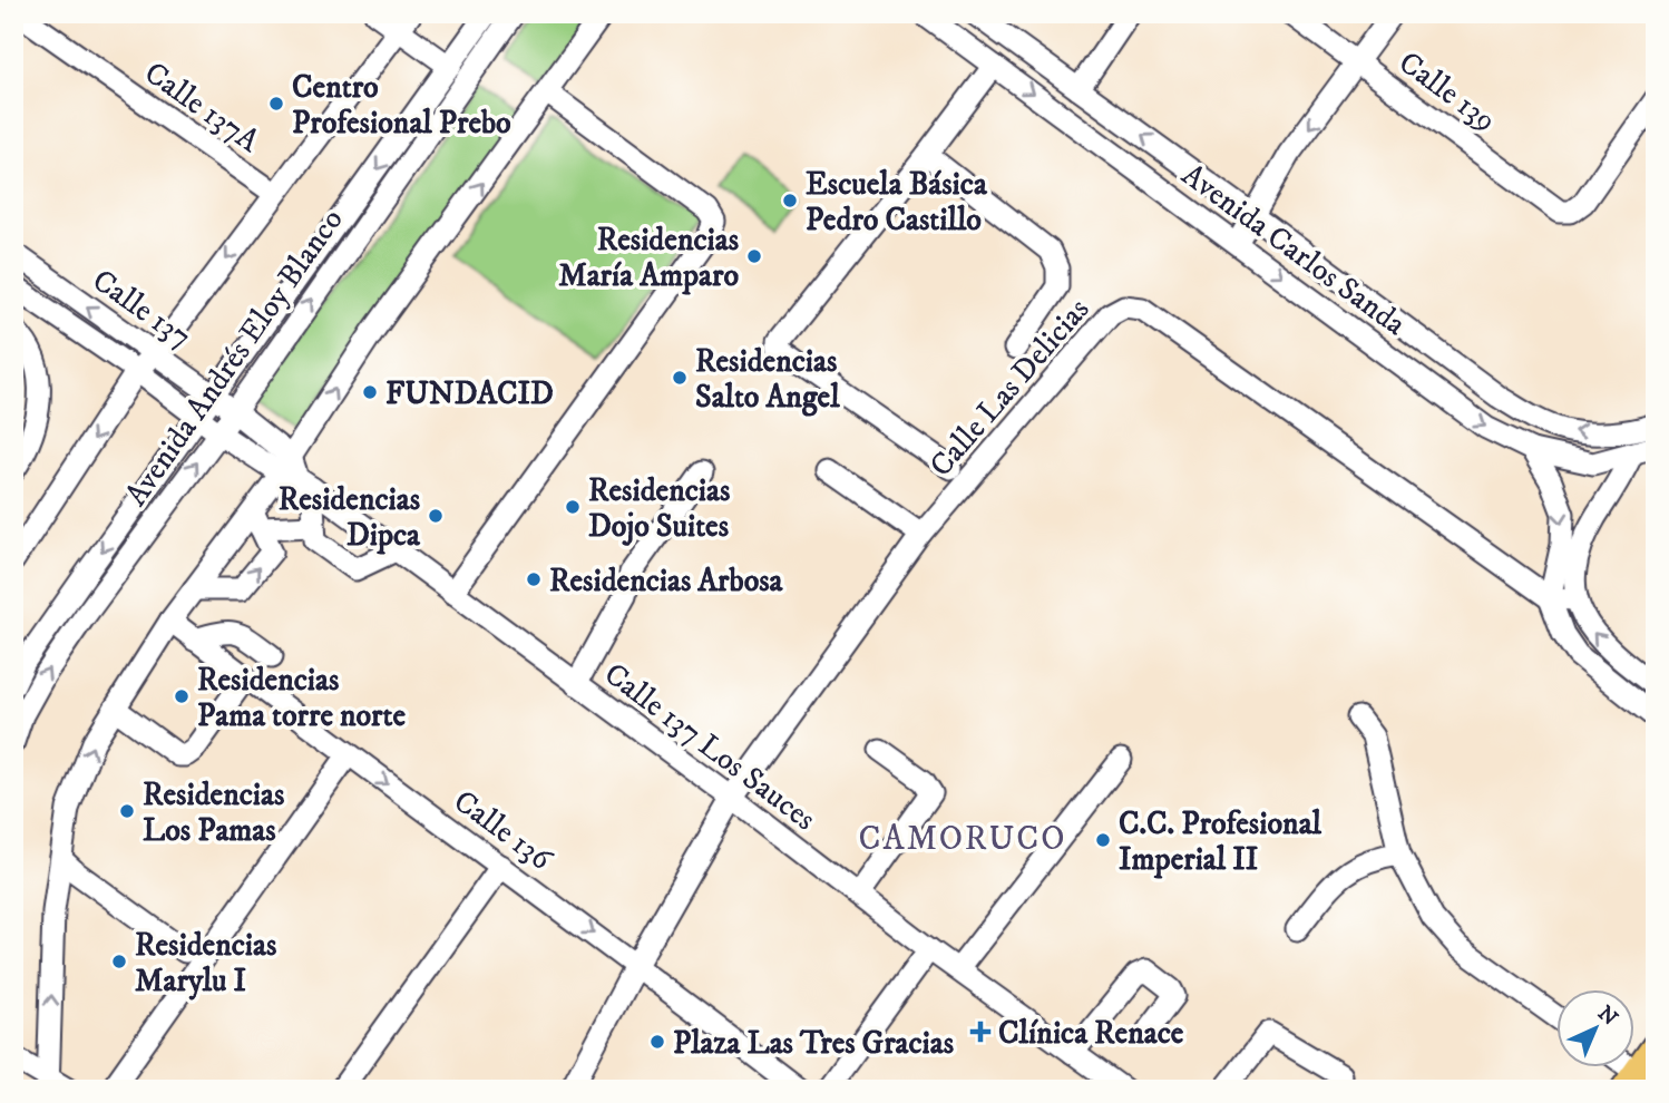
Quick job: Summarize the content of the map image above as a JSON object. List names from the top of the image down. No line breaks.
{"streets":{"street":["Calle 139","Calle 137A","Avenida Carlos Sanda","Calle 137","Avenida Andrés Eloy Blanco","Calle Las Delicias","Calle 137 Los Sauces","Calle 136"]},"crossings":[["Calle 137","Avenida Andrés Eloy Blanco"],["Calle 137","Calle 137 Los Sauces"],["Calle Las Delicias","Calle 137 Los Sauces"],["Calle Las Delicias","Calle 136"]],"one_way":["Calle 136"],"districts":["CAMORUCO"],"places":{"other":["Centro Profesional Prebo","Escuela Básica Pedro Castillo","Residencias María Amparo","Residencias Salto Angel","FUNDACID","Residencias Dojo Suites","Residencias Dipca","Residencias Arbosa","Residencias Pama torre norte","Residencias Los Pamas","C.C. Profesional Imperial II","Residencias Marylu I","Plaza Las Tres Gracias"],"health":["Clínica Renace"]},"north":"top right"}
